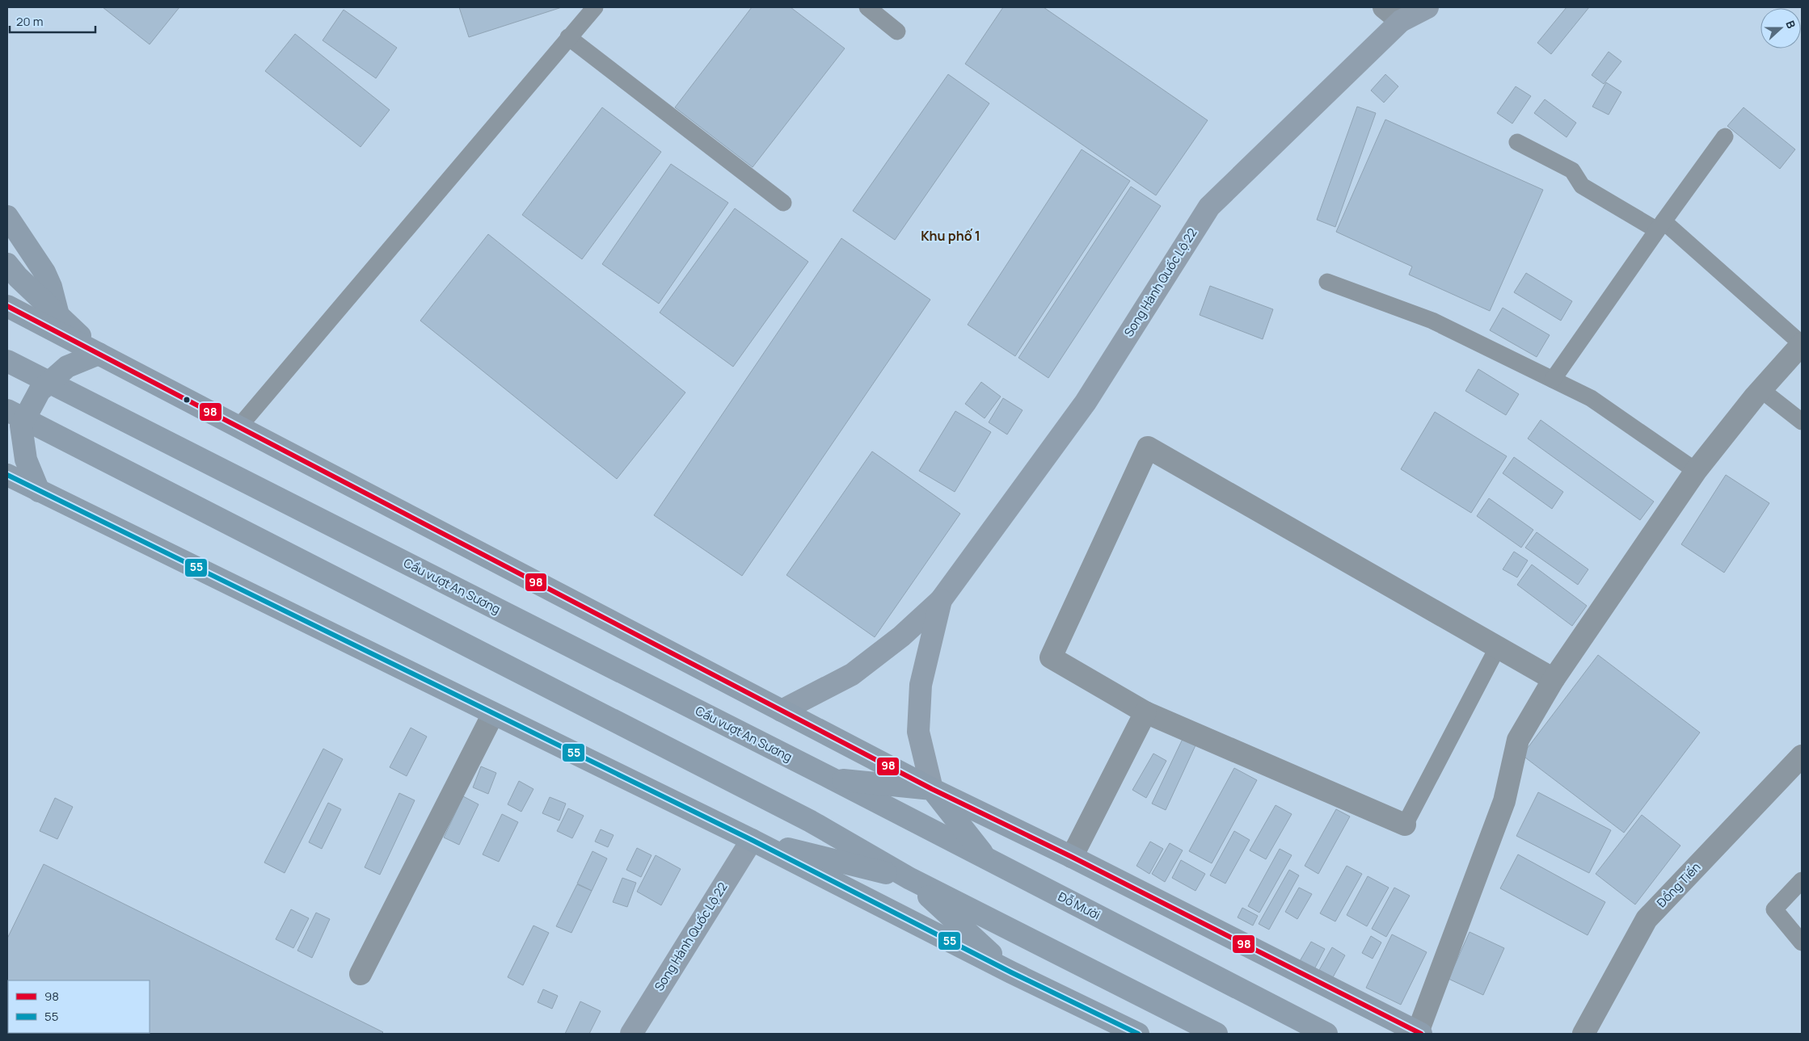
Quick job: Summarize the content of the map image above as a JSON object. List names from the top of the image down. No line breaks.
{"streets":{"highway":["Cầu vượt An Sương","Đỗ Mười"],"street":["Song Hành Quốc Lộ 22","Đồng Tiến"]},"crossings":[["Cầu vượt An Sương","Đỗ Mười"]],"districts":["Khu phố 1"],"lines":["transit line 98","transit line 55"],"legend":["98","55"],"scale_bar":"20 m","north":"right"}
